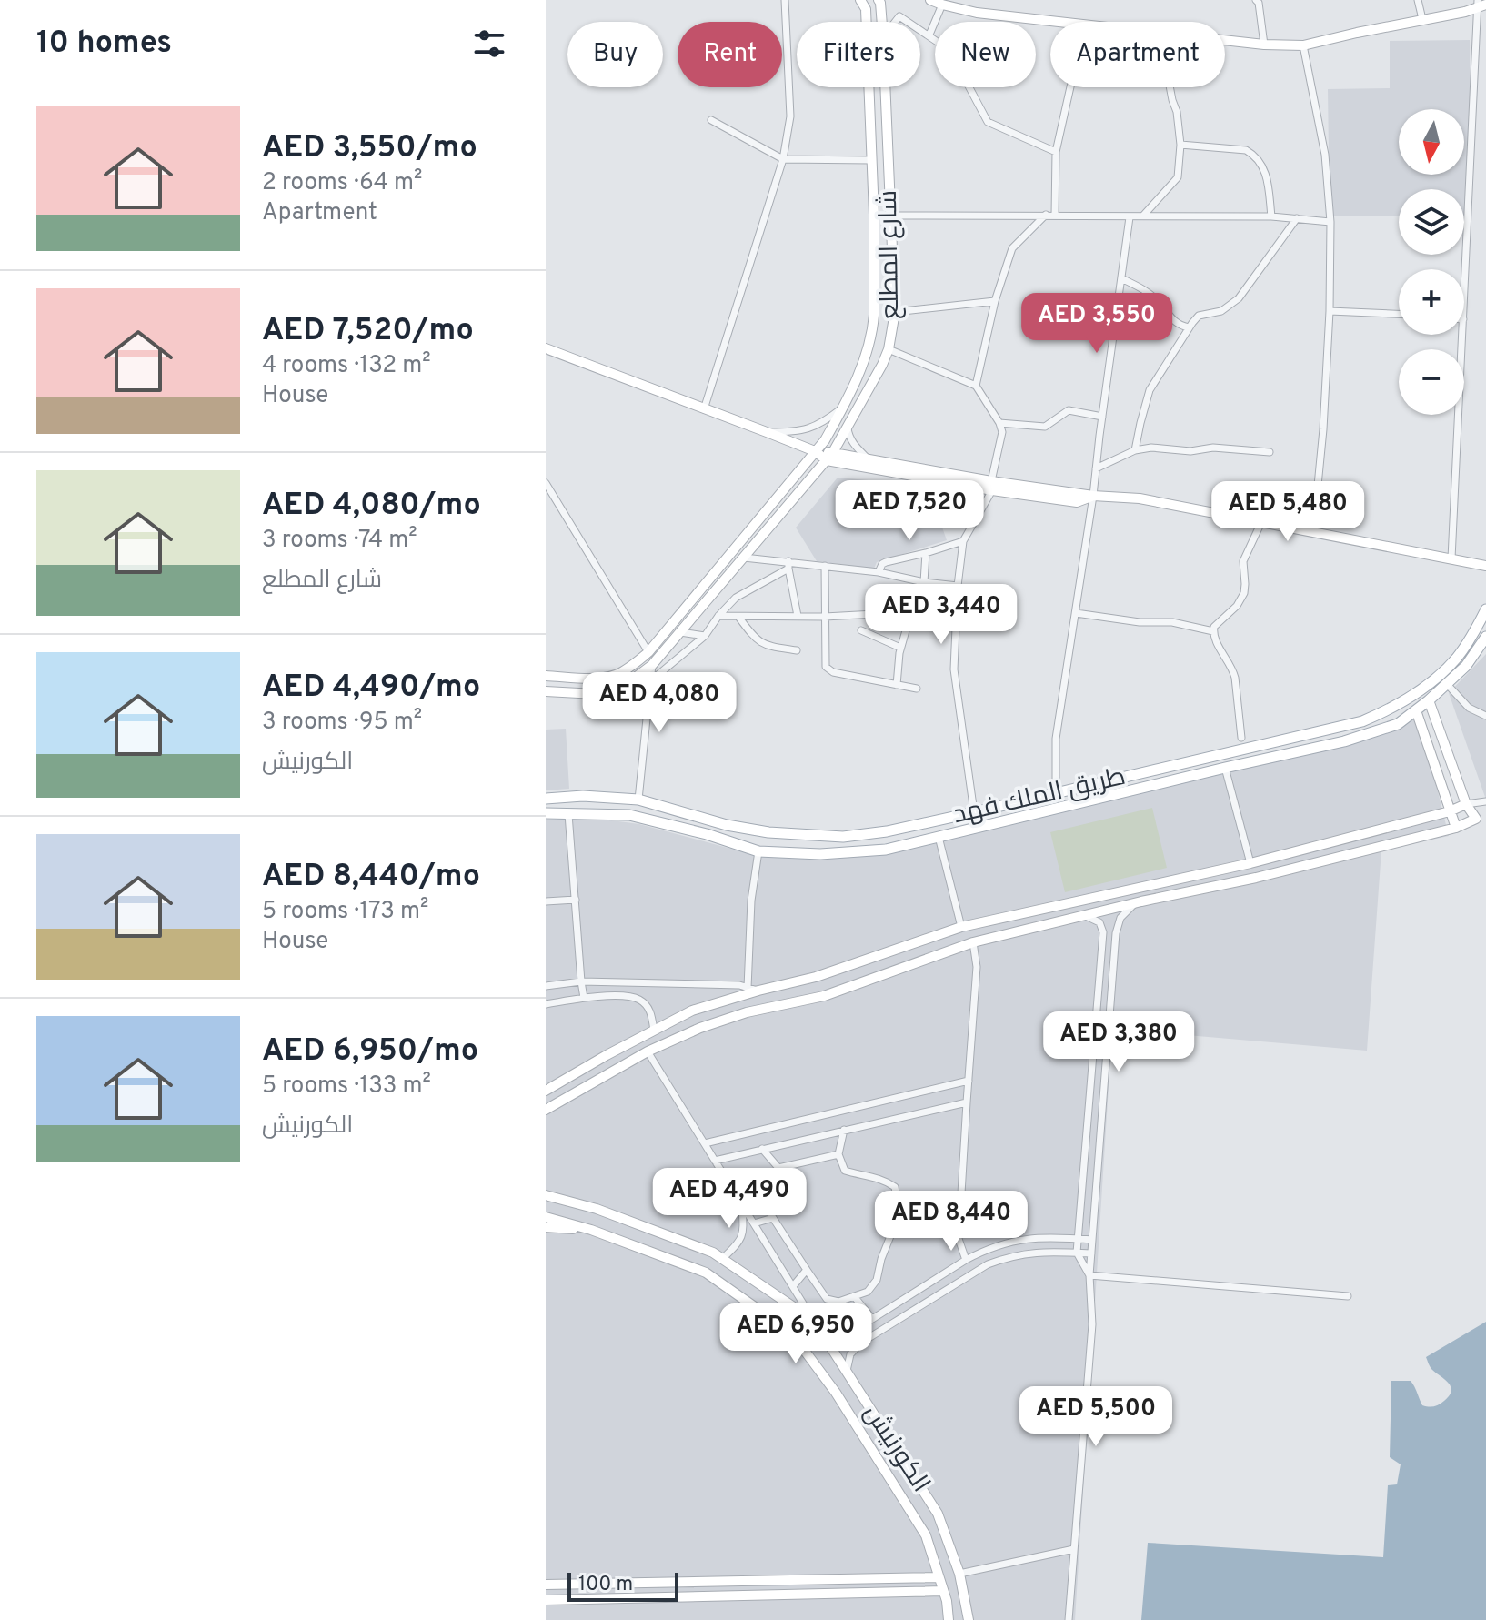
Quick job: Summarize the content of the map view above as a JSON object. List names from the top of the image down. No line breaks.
{"streets":{"main road":["طريق الملك فهد"],"street":["شارع المطلع","الكورنيش"]},"scale_bar":"100 m","north":"bottom","page":{"heading":"10 homes","chip":["Buy","Rent","Filters","New","Apartment"],"list":[{"name":"AED 3,550/mo","note":"2 rooms · 64 m² · Apartment"},{"name":"AED 7,520/mo","note":"4 rooms · 132 m² · House"},{"name":"AED 4,080/mo","note":"3 rooms · 74 m² · شارع المطلع"},{"name":"AED 4,490/mo","note":"3 rooms · 95 m² · الكورنيش"},{"name":"AED 8,440/mo","note":"5 rooms · 173 m² · House"},{"name":"AED 6,950/mo","note":"5 rooms · 133 m² · الكورنيش"}],"map_buttons":["+","−"],"price":["AED 3,550","AED 7,520","AED 5,480","AED 3,440","AED 4,080","AED 3,380","AED 4,490","AED 8,440","AED 6,950","AED 5,500"],"scale":"100 m"}}
